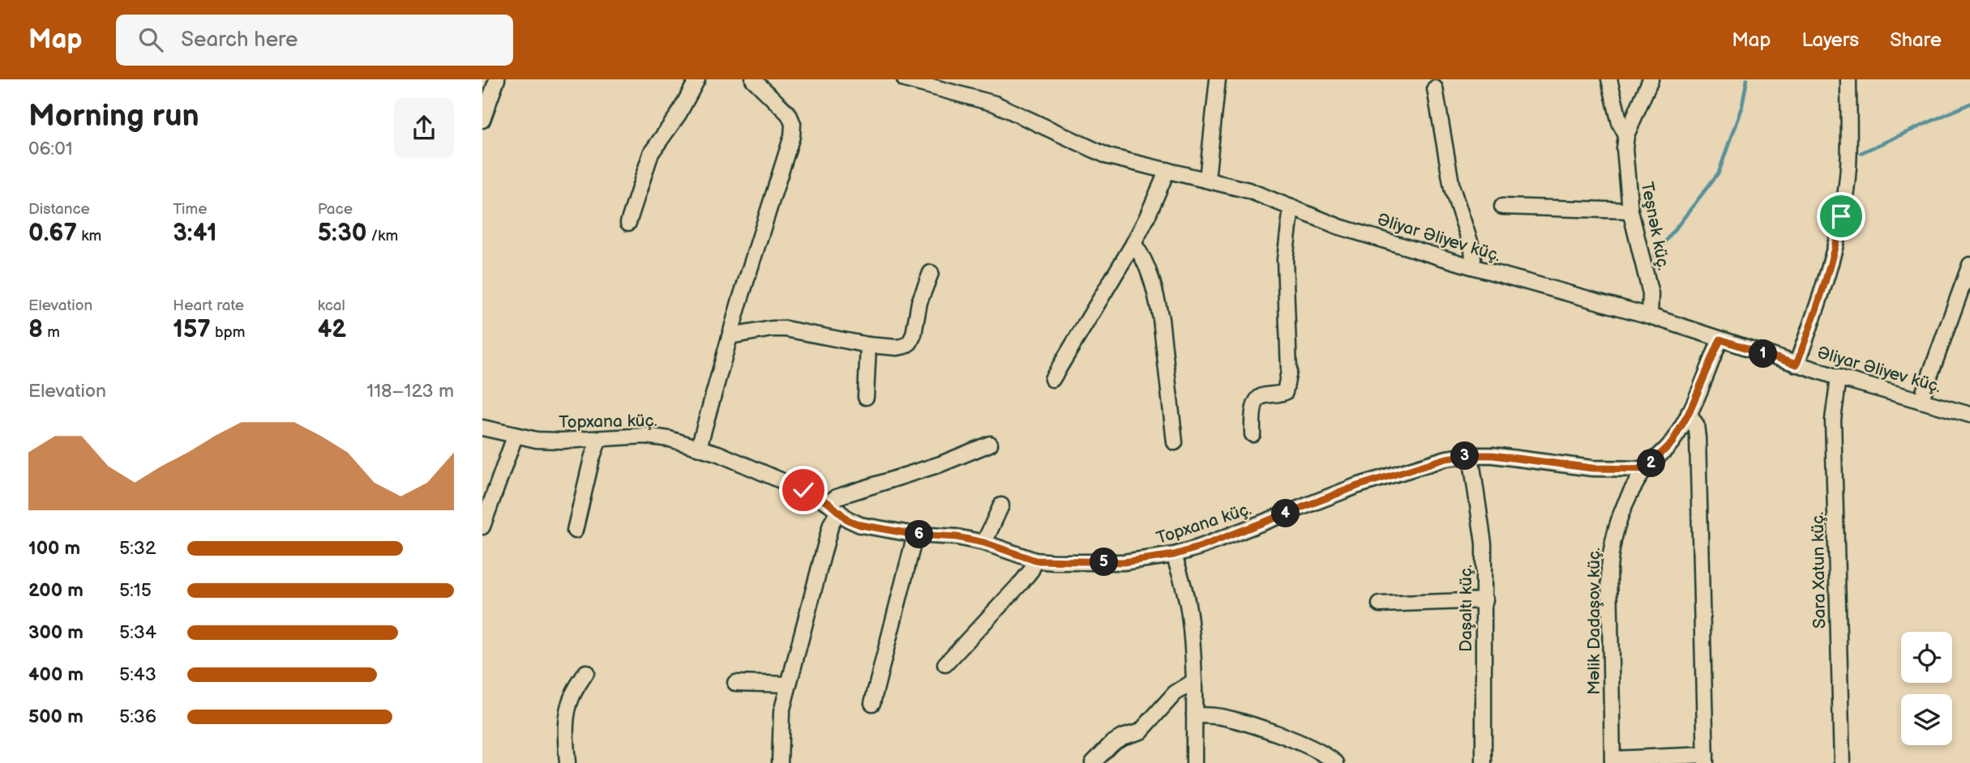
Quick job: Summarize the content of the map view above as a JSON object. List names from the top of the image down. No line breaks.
{"streets":{"street":["Teşnək küç.","Əliyar Əliyev küç.","Topxana küç.","Sara Xatun küç.","Daşaltı küç.","Məlik Dadaşov küç."]},"crossings":[["Teşnək küç.","Əliyar Əliyev küç."],["Əliyar Əliyev küç.","Sara Xatun küç."],["Əliyar Əliyev küç.","Məlik Dadaşov küç."],["Topxana küç.","Daşaltı küç."],["Topxana küç.","Məlik Dadaşov küç."]],"page":{"header":"Map","search":"Search here","nav":["Map","Layers","Share"],"heading":["Morning run","06:01"],"stats":[["Distance","0.67 km"],["Time","3:41"],["Pace","5:30 /km"],["Elevation","8 m"],["Heart rate","157 bpm"],["kcal","42"]],"pins":["1","3","2","4","6","5"],"chart":["Elevation","118–123 m"],"list":[{"name":"100 m","note":"5:32"},{"name":"200 m","note":"5:15"},{"name":"300 m","note":"5:34"},{"name":"400 m","note":"5:43"},{"name":"500 m","note":"5:36"}]}}
